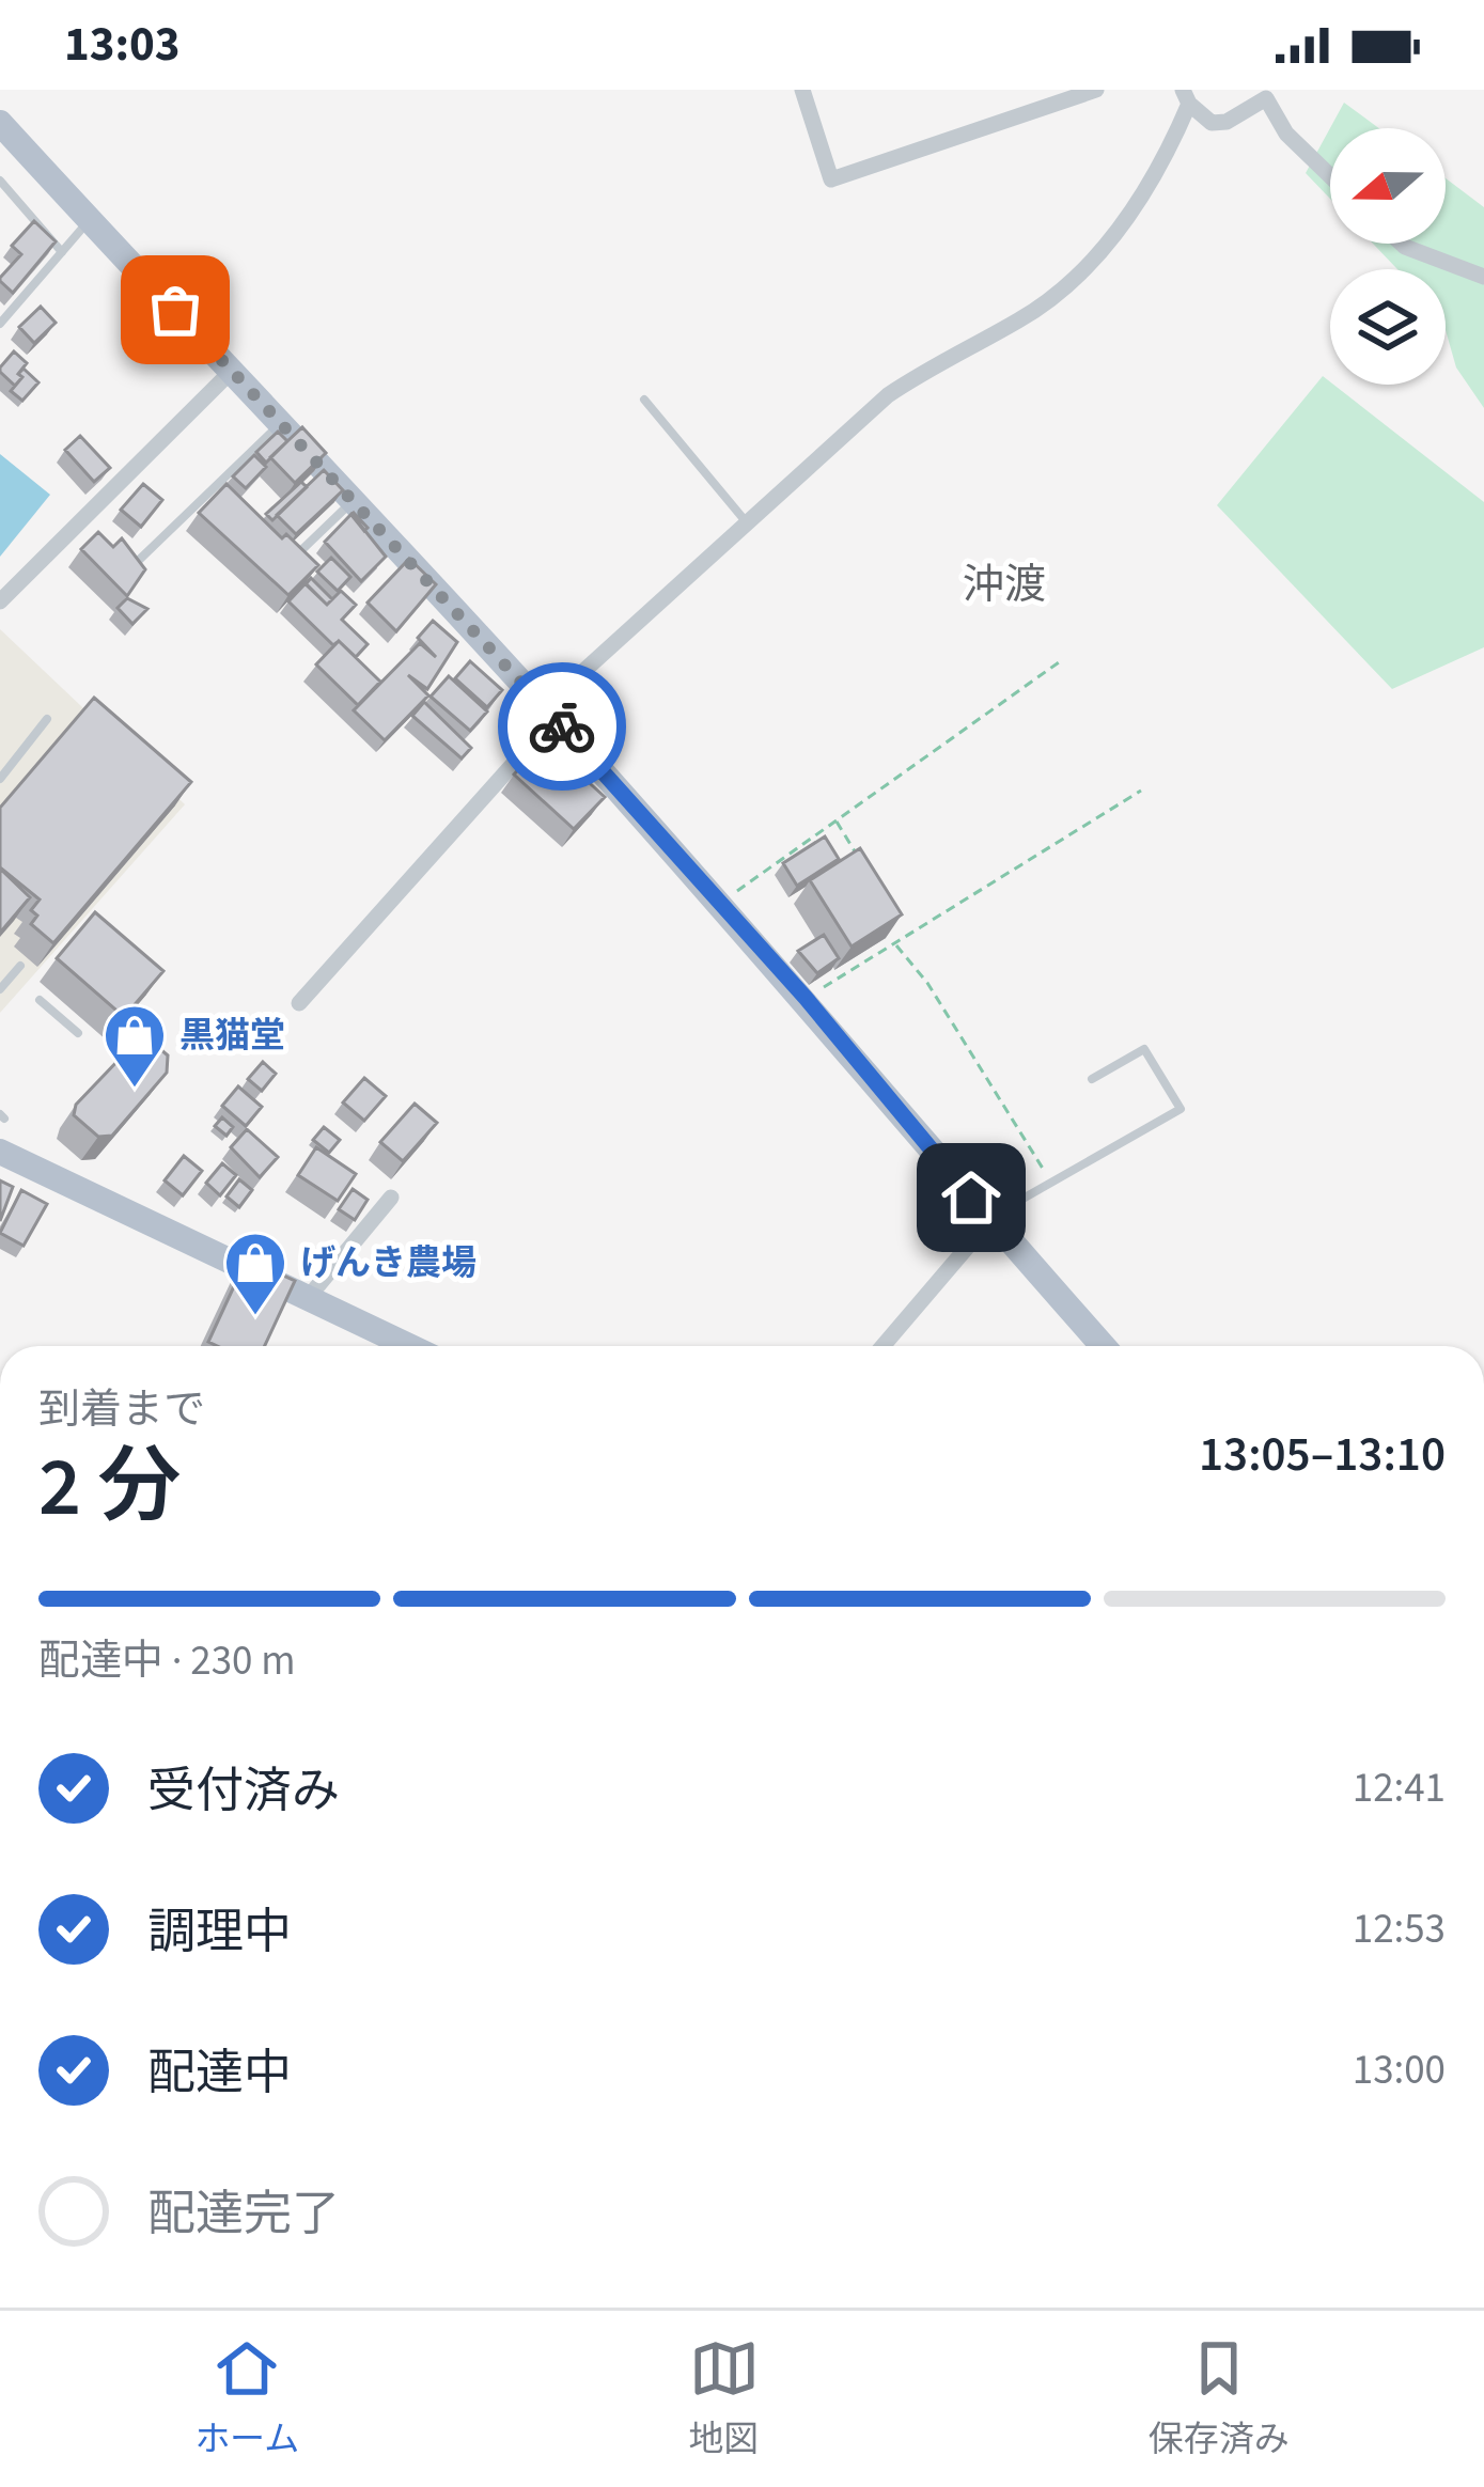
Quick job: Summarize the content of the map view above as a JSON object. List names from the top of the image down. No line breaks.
{"districts":["沖渡"],"places":{"shop":["黒猫堂","げんき農場"]},"north":"left","page":{"status":"13:03","heading":["2 分","到着まで","13:05–13:10"],"bar":"配達中 · 230 m","list":[["受付済み","12:41"],["調理中","12:53"],["配達中","13:00"],"配達完了"],"tabs":["ホーム","地図","保存済み"]}}
